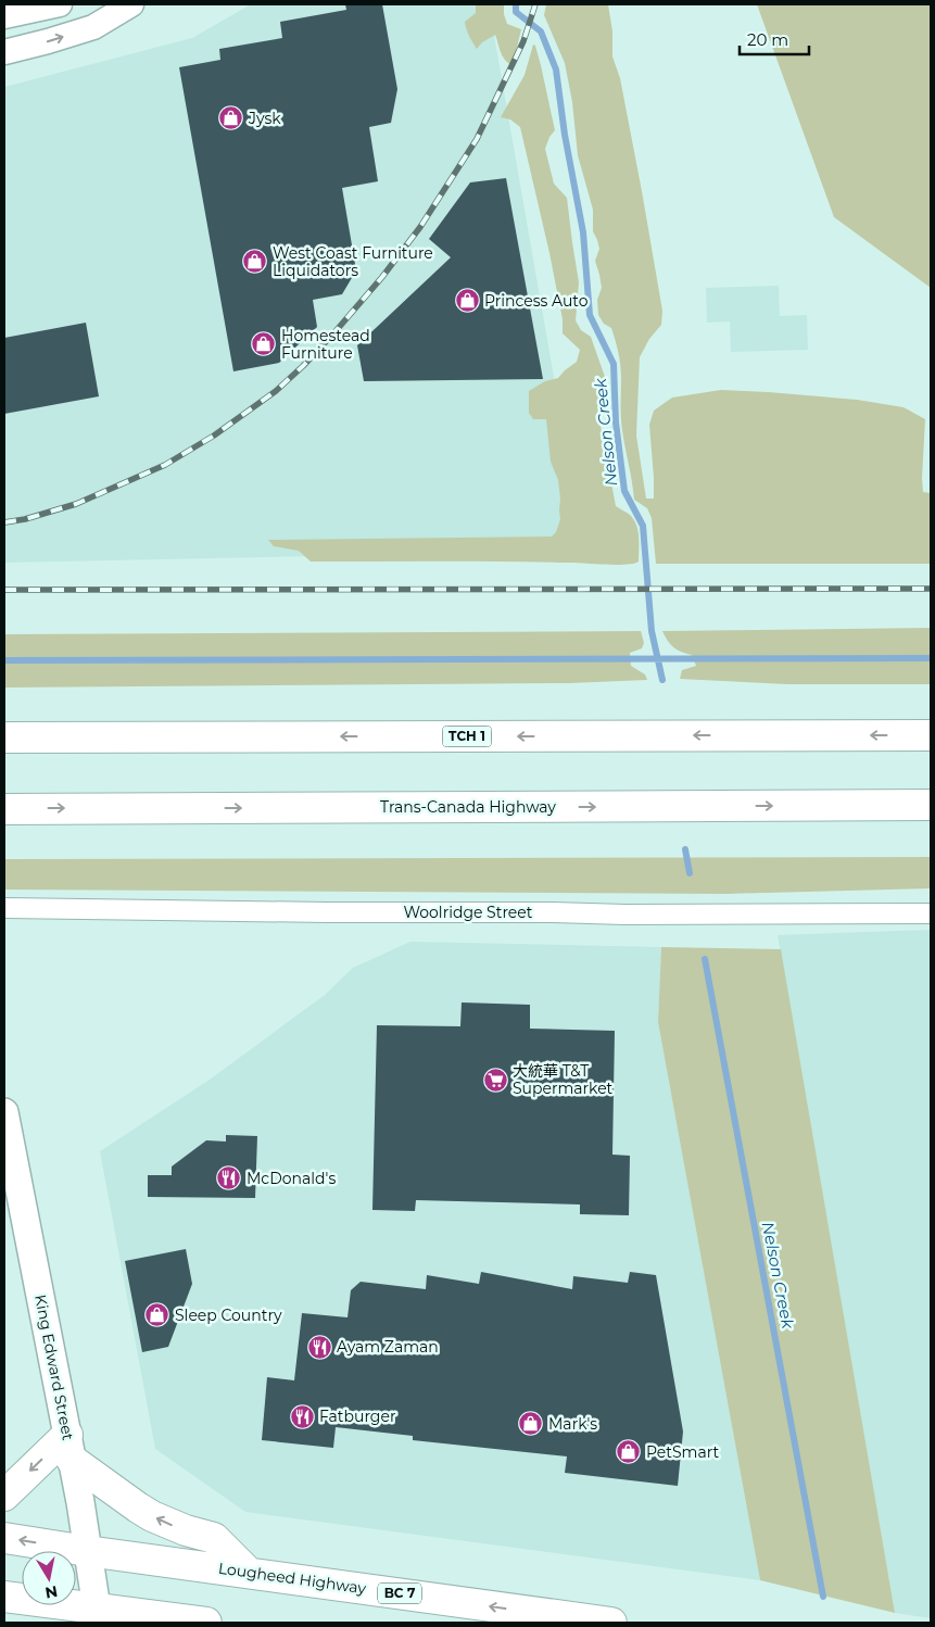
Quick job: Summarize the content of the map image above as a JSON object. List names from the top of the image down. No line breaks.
{"streets":{"main road":["TCH 1","Trans-Canada Highway","King Edward Street","Lougheed Highway","BC 7"],"street":["Woolridge Street"]},"crossings":[["King Edward Street","Lougheed Highway"]],"one_way":["Lougheed Highway"],"water":["Nelson Creek"],"places":{"shop":["Jysk","West Coast Furniture Liquidators","Princess Auto","Homestead Furniture","Sleep Country","Mark's","PetSmart"],"supermarket":["大統華 T&T Supermarket"],"restaurant":["McDonald's","Ayam Zaman","Fatburger"]},"scale_bar":"20 m","north":"bottom"}
